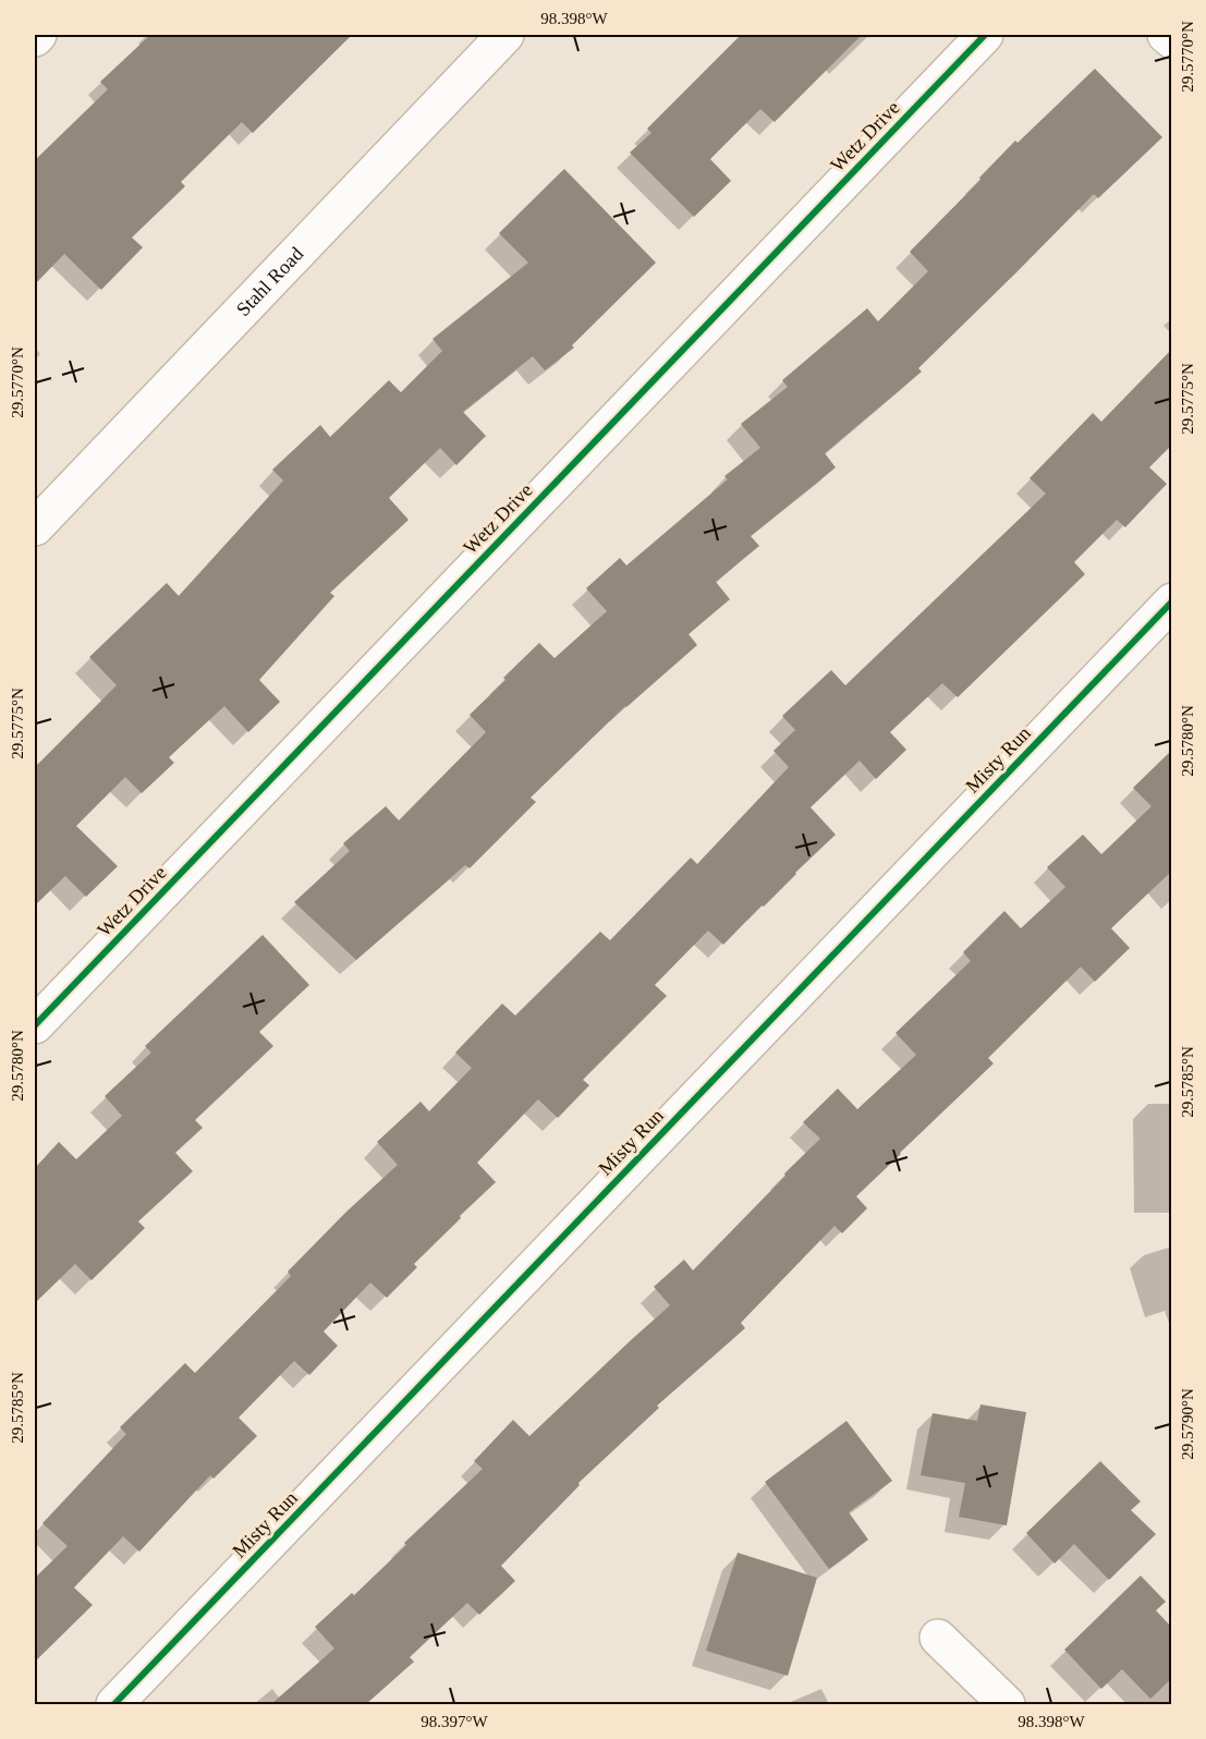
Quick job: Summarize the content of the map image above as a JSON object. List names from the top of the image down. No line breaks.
{"streets":{"street":["Wetz Drive","Stahl Road","Misty Run"]},"coordinates":["98.398°W","29.5770°N","29.5775°N","29.5780°N","29.5785°N","29.5790°N","98.397°W"]}
